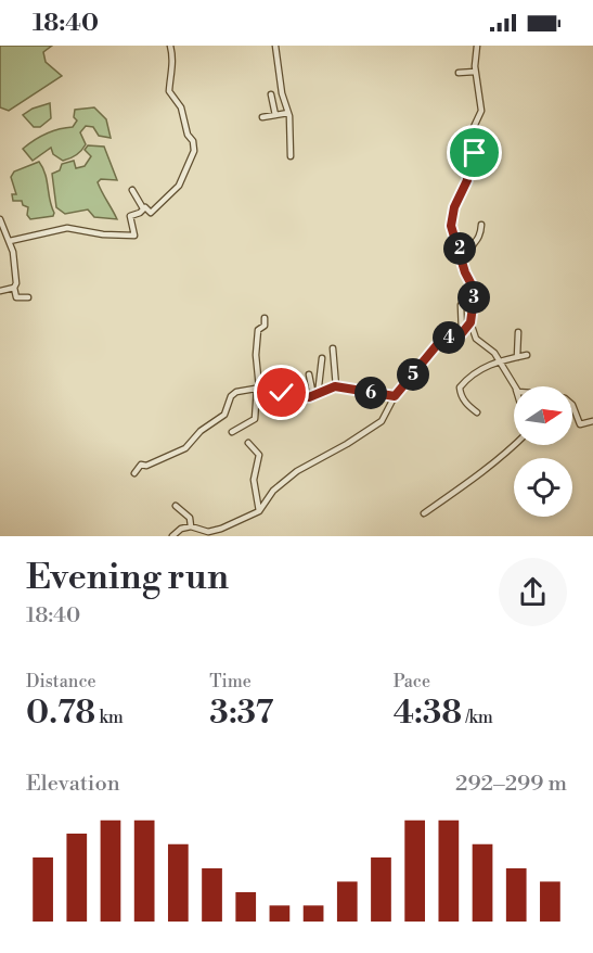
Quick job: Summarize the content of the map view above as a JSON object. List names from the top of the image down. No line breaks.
{"north":"right","page":{"status":"18:40","pins":["2","3","4","5","6"],"heading":["Evening run","18:40"],"stats":[["Distance","0.78 km"],["Time","3:37"],["Pace","4:38 /km"]],"chart":["Elevation","292–299 m"]}}
